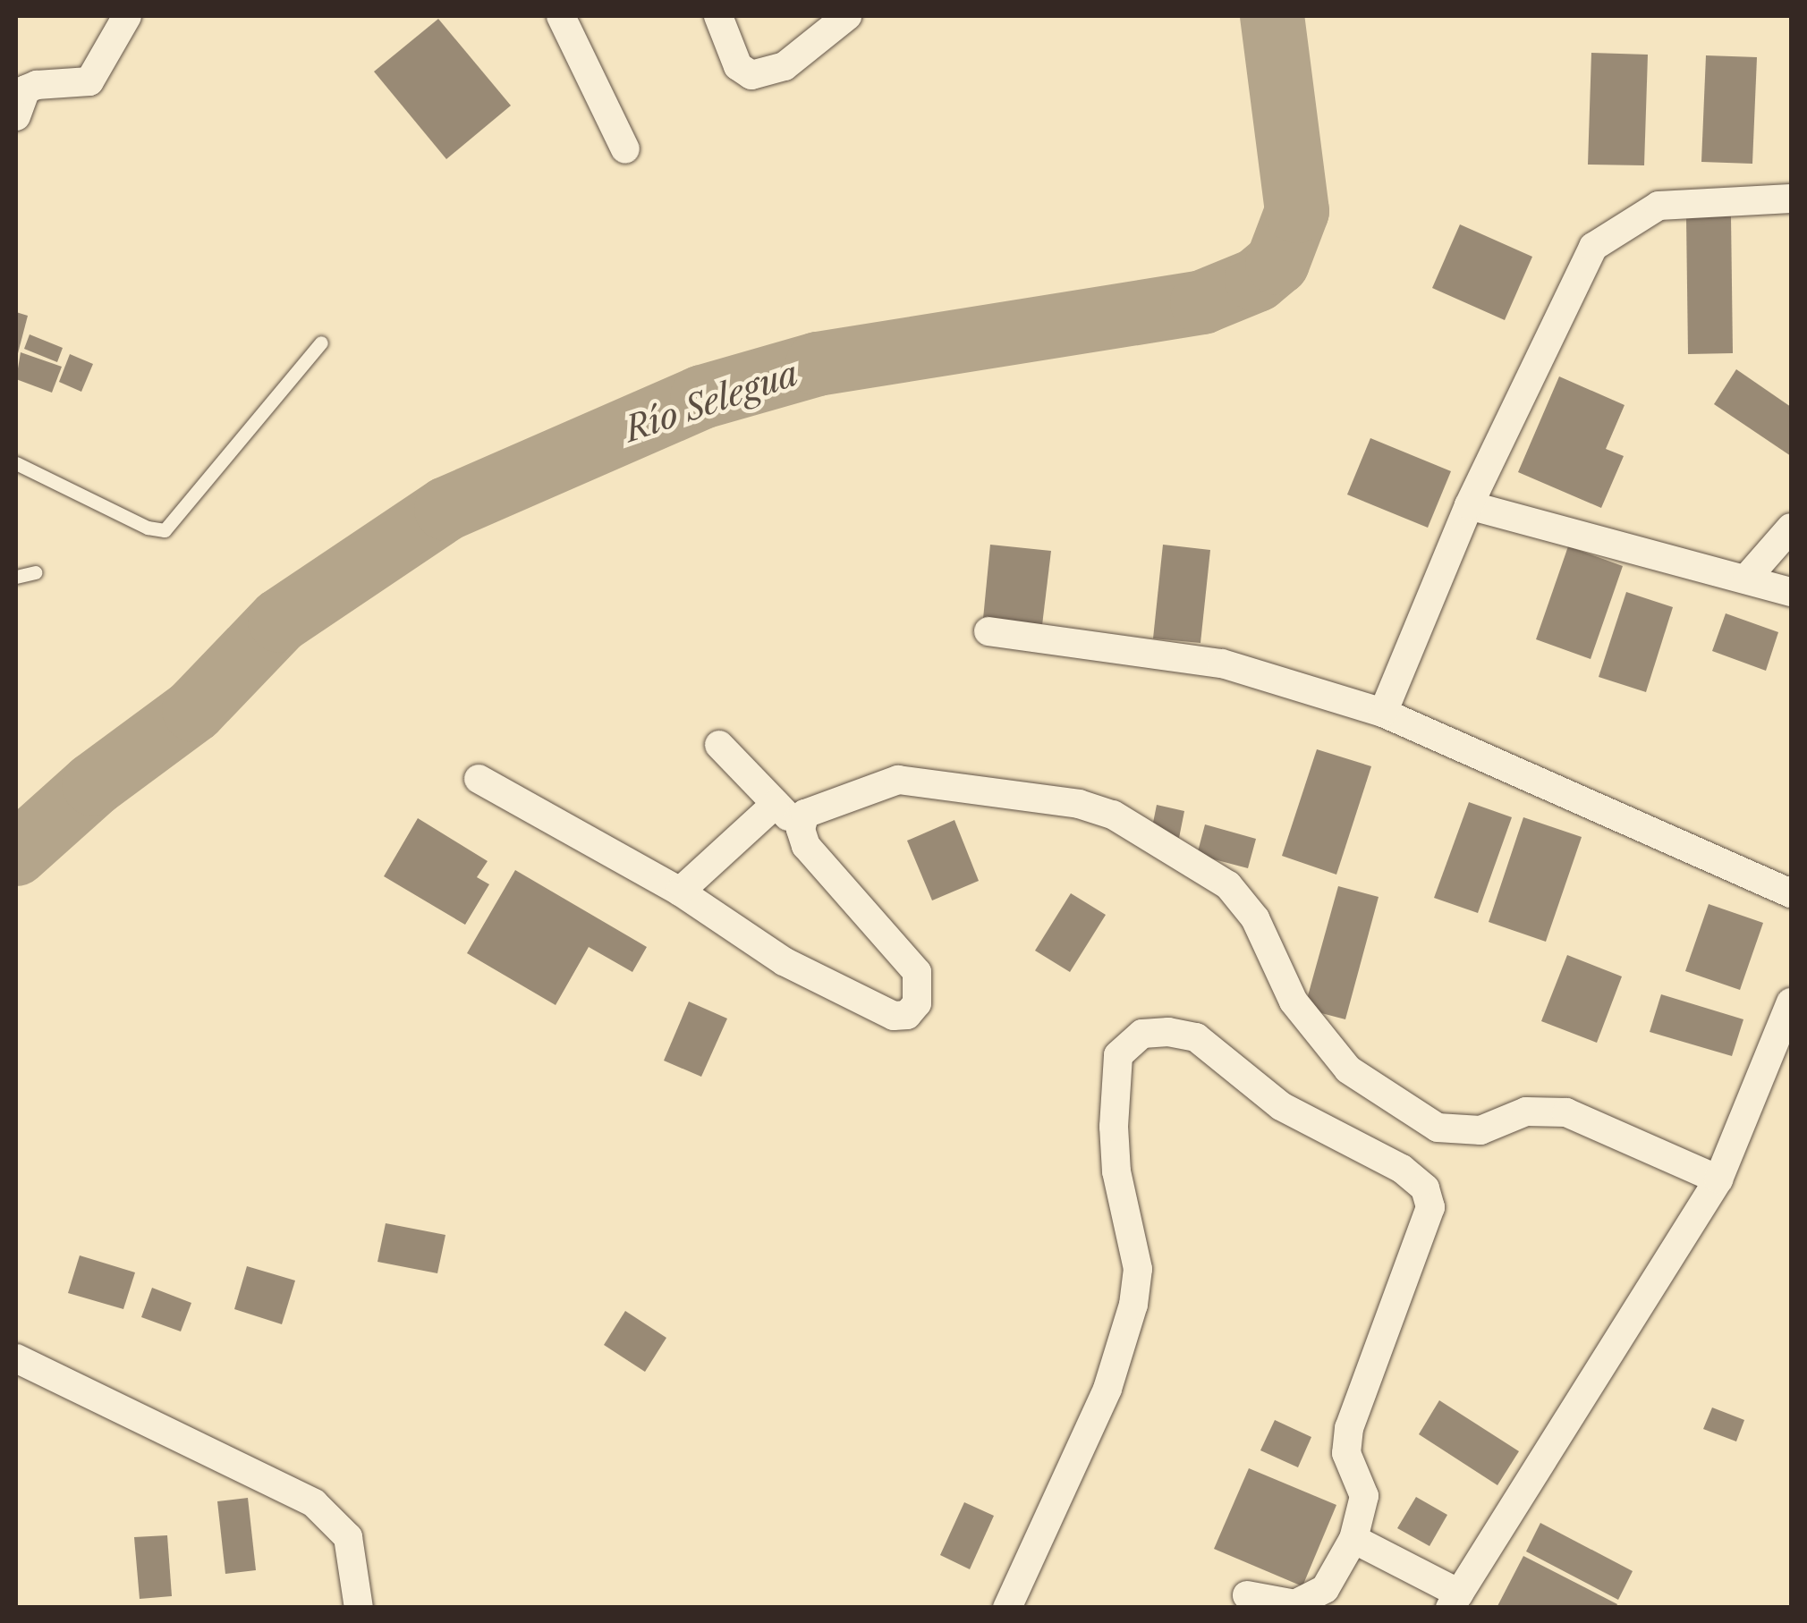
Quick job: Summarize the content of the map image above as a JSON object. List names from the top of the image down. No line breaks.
{"water":["Río Selegua"]}
